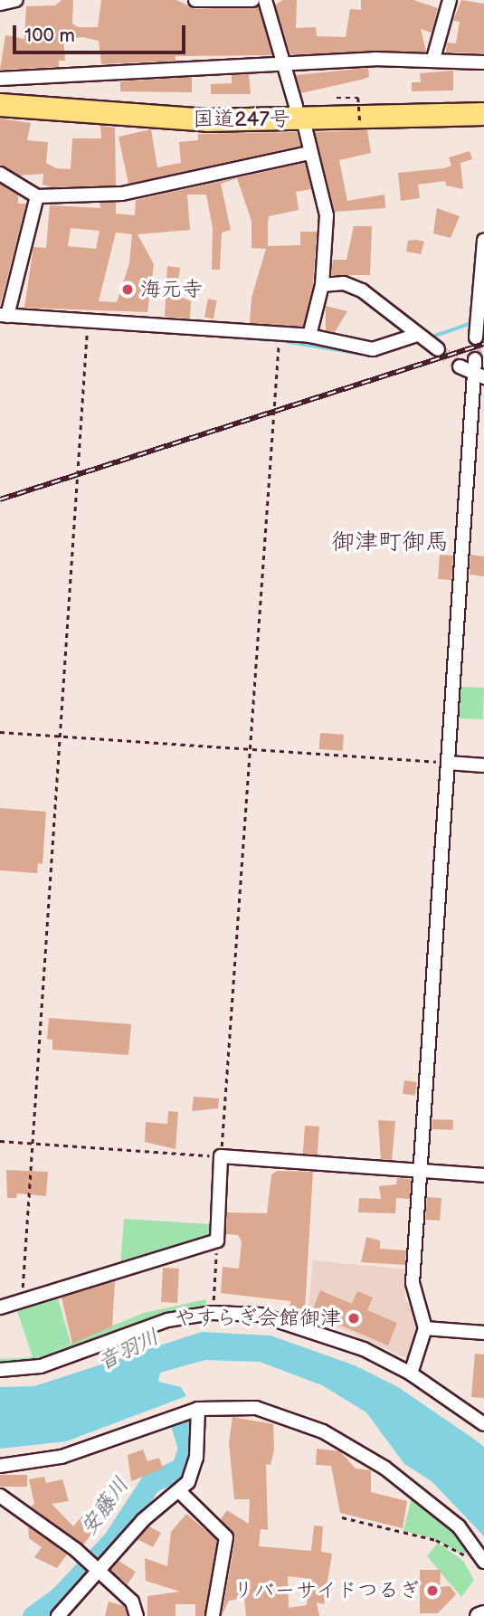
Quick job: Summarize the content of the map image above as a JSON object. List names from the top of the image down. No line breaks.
{"streets":{"highway":["国道247号"]},"districts":["御津町御馬"],"water":["音羽川","安藤川"],"places":["海元寺","やすらぎ会館御津","リバーサイドつるぎ"],"scale_bar":"100 m"}
